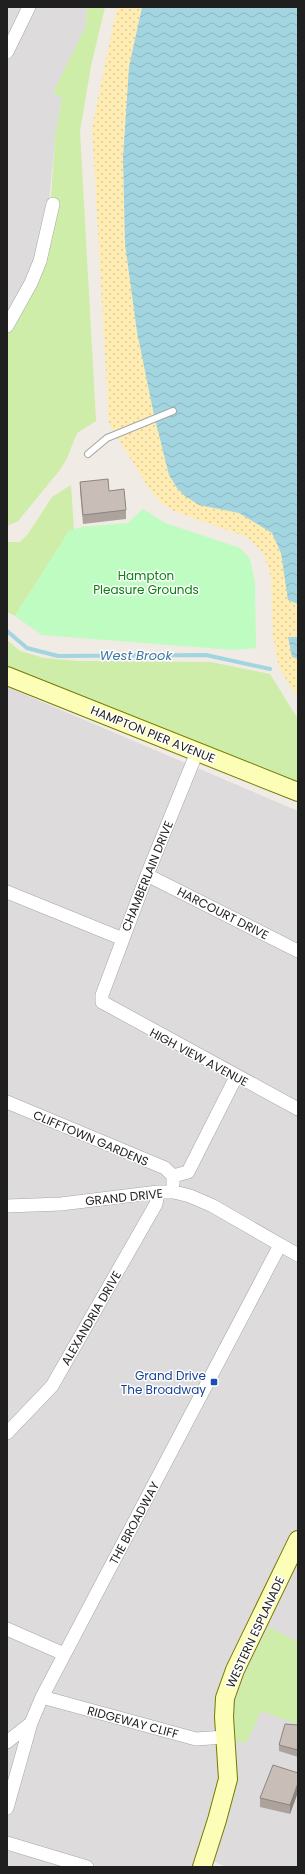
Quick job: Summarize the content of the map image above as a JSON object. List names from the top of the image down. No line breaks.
{"streets":{"street":["HAMPTON PIER AVENUE","CHAMBERLAIN DRIVE","HARCOURT DRIVE","HIGH VIEW AVENUE","CLIFFTOWN GARDENS","GRAND DRIVE","ALEXANDRIA DRIVE","THE BROADWAY","WESTERN ESPLANADE","RIDGEWAY CLIFF"]},"crossings":[["HAMPTON PIER AVENUE","CHAMBERLAIN DRIVE"],["CHAMBERLAIN DRIVE","HARCOURT DRIVE"],["CHAMBERLAIN DRIVE","HIGH VIEW AVENUE"],["GRAND DRIVE","ALEXANDRIA DRIVE"],["GRAND DRIVE","THE BROADWAY"],["THE BROADWAY","RIDGEWAY CLIFF"],["WESTERN ESPLANADE","RIDGEWAY CLIFF"]],"water":["West Brook"],"parks":["Hampton Pleasure Grounds"],"places":{"transit":["Grand Drive The Broadway"]}}
